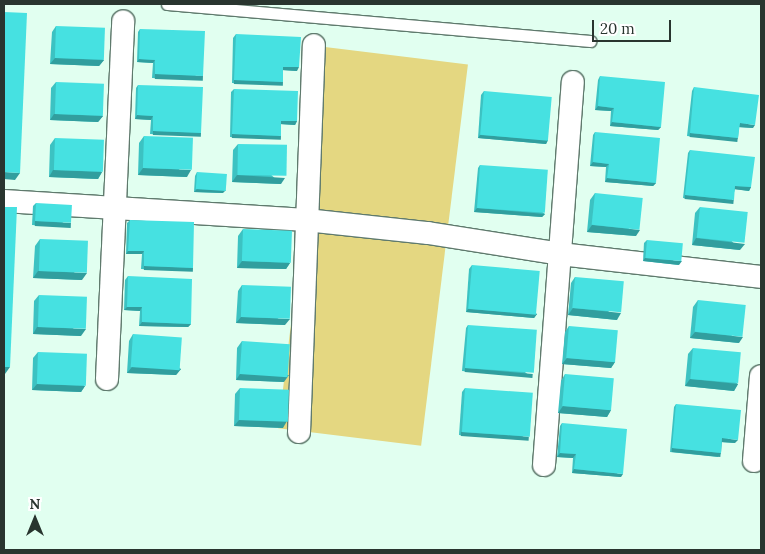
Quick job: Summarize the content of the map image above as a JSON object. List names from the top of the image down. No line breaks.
{"scale_bar":"20 m","north":"top"}
